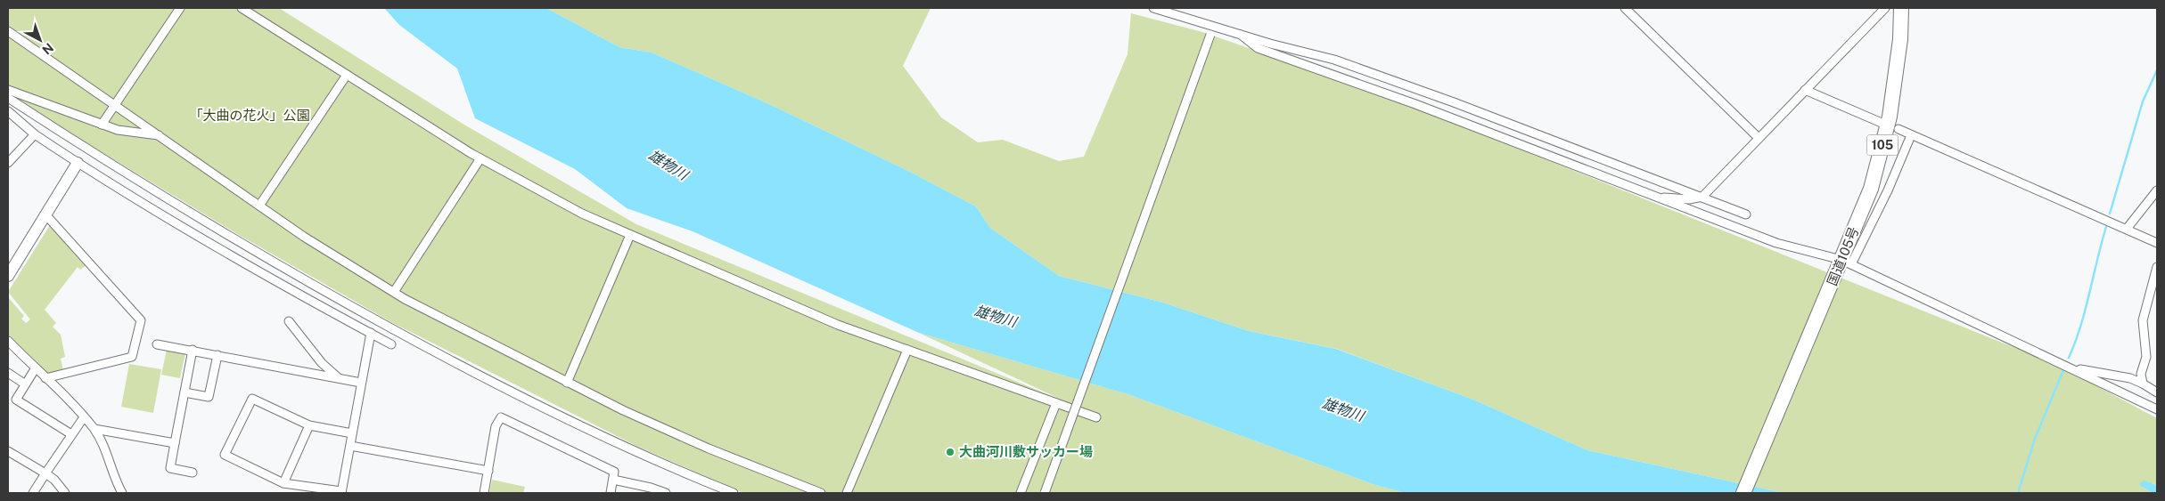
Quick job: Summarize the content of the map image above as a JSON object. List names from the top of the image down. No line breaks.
{"streets":{"highway":["105","国道105号"]},"water":["雄物川"],"parks":["「大曲の花火」公園"],"places":["大曲河川敷サッカー場"],"north":"bottom right"}
